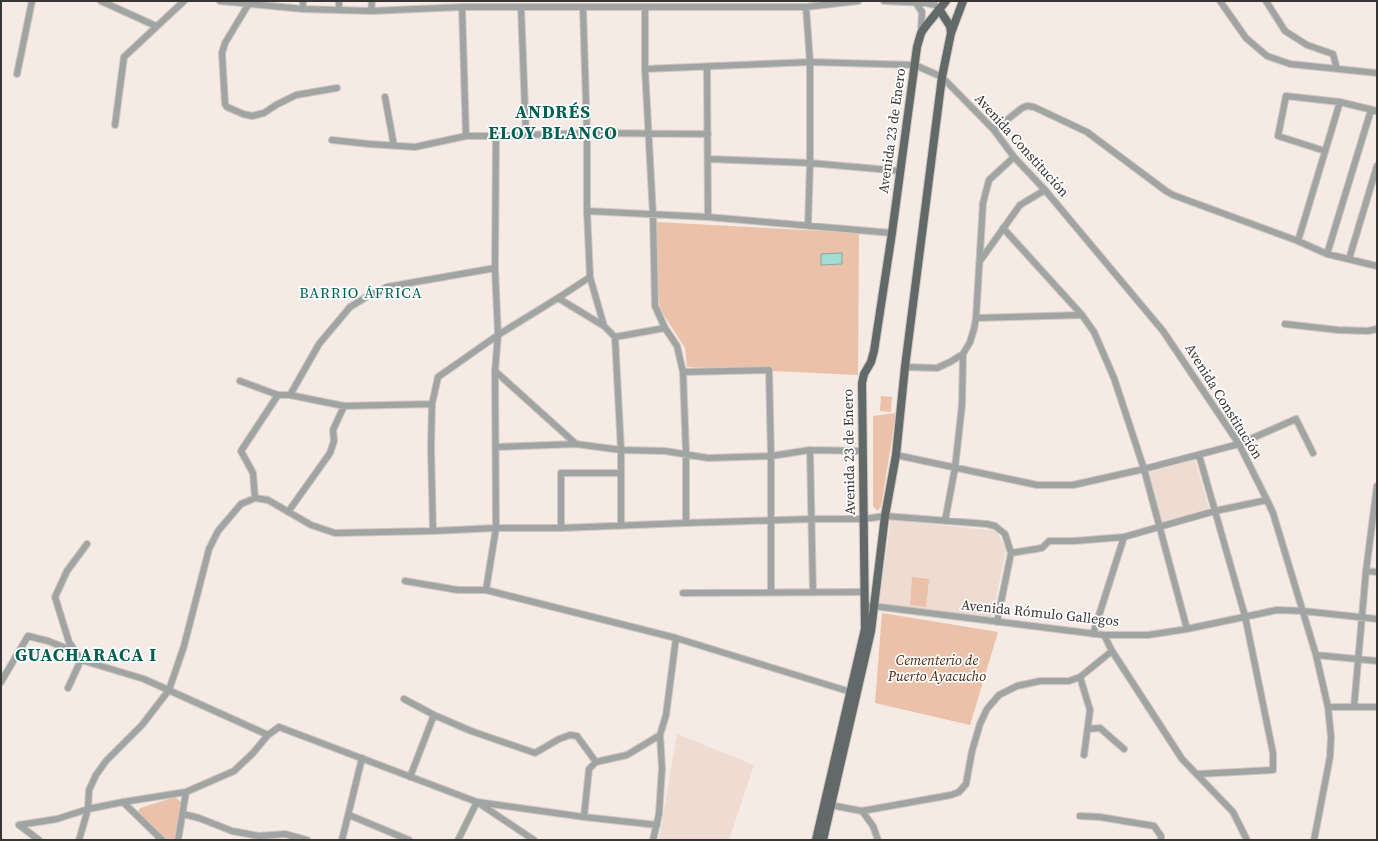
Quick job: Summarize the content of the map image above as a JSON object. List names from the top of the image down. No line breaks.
{"streets":{"main road":["Avenida 23 de Enero"],"street":["Avenida Constitución","Avenida Rómulo Gallegos"]},"crossings":[["Avenida 23 de Enero","Avenida Constitución"],["Avenida 23 de Enero","Avenida Rómulo Gallegos"],["Avenida Constitución","Avenida Rómulo Gallegos"]],"districts":["ANDRÉS ELOY BLANCO","BARRIO ÁFRICA","GUACHARACA I"],"parks":["Cementerio de Puerto Ayacucho"]}
